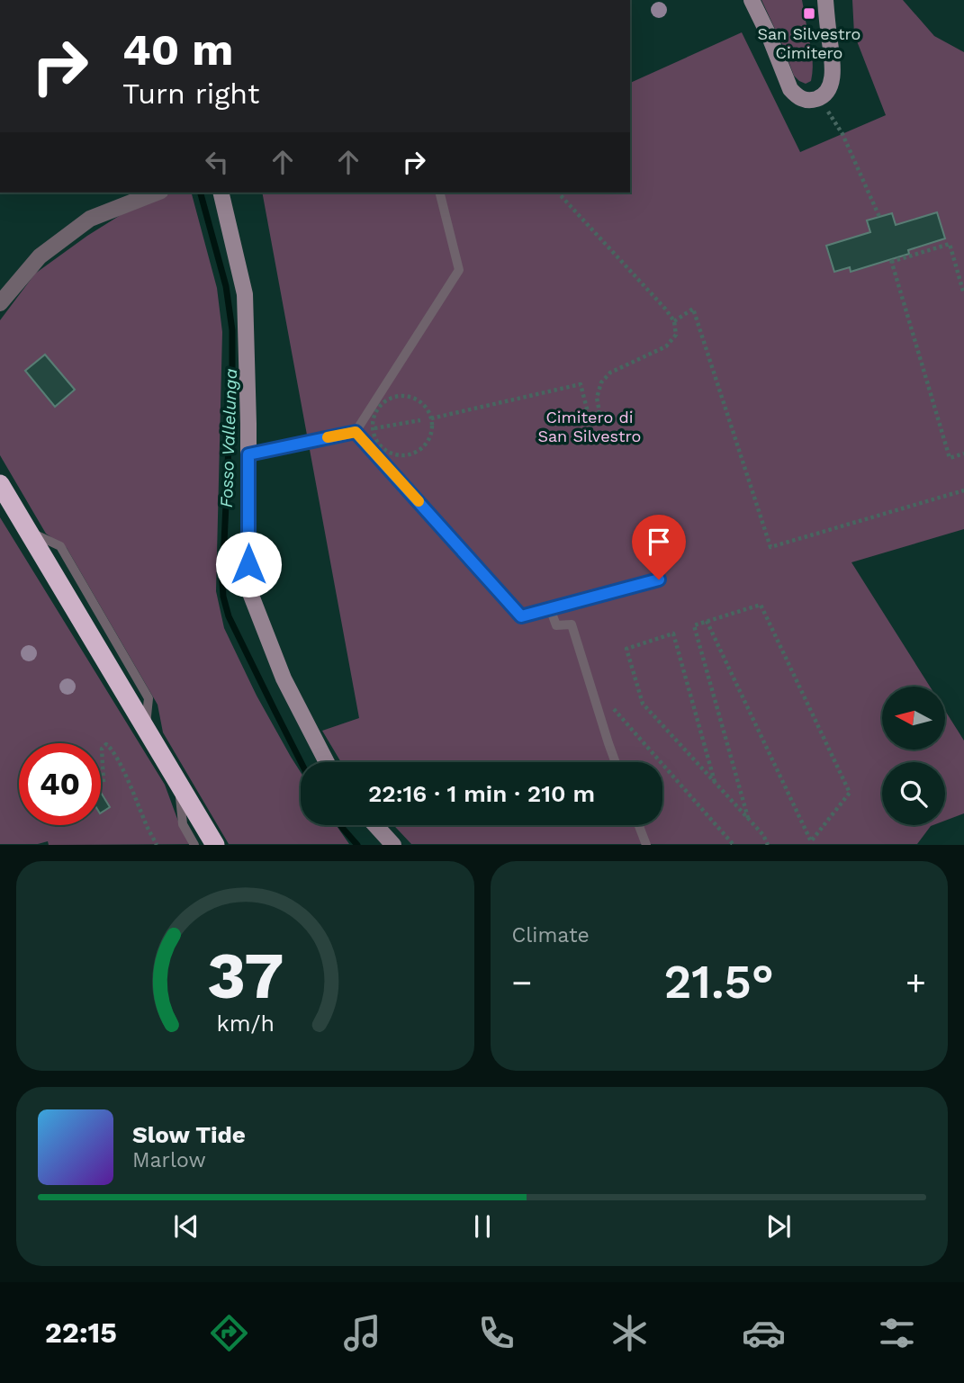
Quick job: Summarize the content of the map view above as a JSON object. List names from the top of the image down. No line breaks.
{"water":["Fosso Vallelunga"],"parks":["Cimitero di San Silvestro"],"places":{"transit":["San Silvestro Cimitero"]},"north":"left","page":{"turn":["40 m","Turn right"],"limit":"40","trip":"22:16 · 1 min · 210 m","tile":"Climate","heat":["−","21.5°","+"],"song":["Slow Tide","Marlow"],"tabs":"22:15","gauge":["37","km/h"]}}
